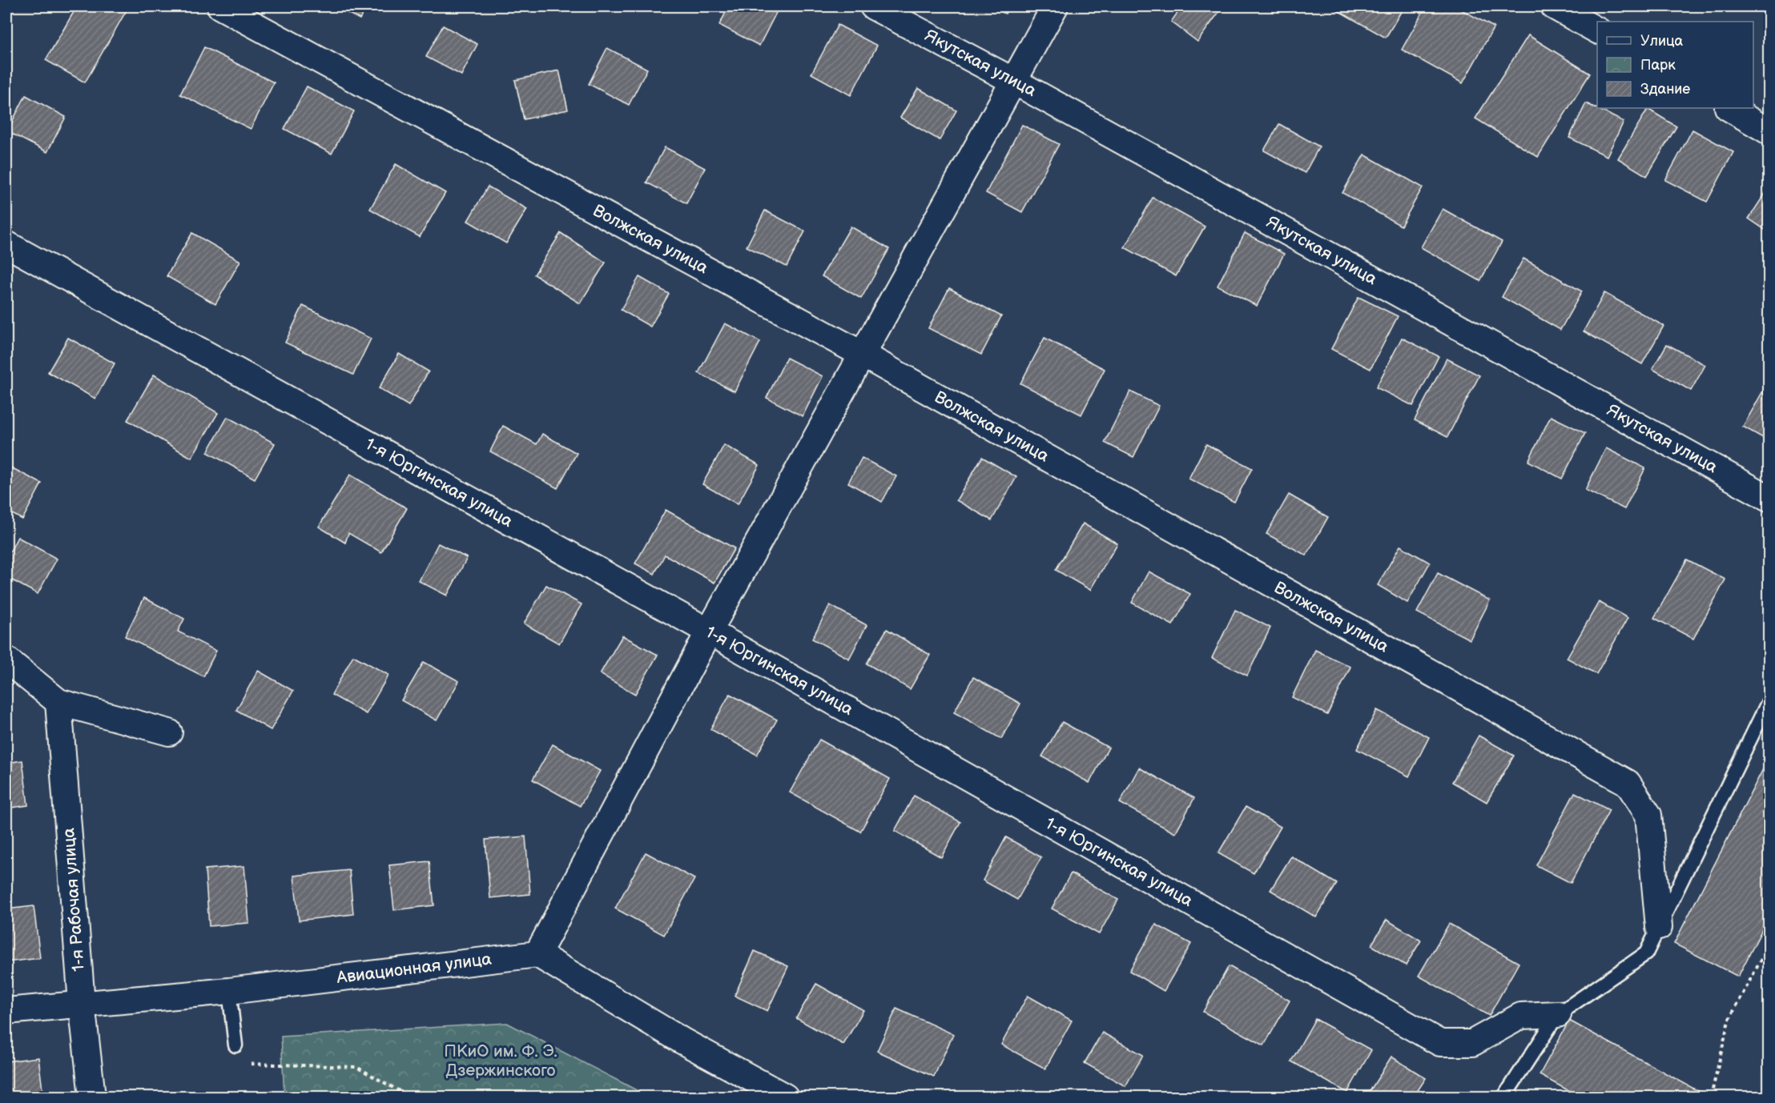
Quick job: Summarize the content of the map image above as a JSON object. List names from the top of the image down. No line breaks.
{"streets":{"street":["Якутская улица","Волжская улица","1-я Юргинская улица","1-я Рабочая улица","Авиационная улица"]},"crossings":[["1-я Рабочая улица","Авиационная улица"]],"parks":["ПКиО им. Ф. Э. Дзержинского"],"legend":["Улица","Парк","Здание"]}
